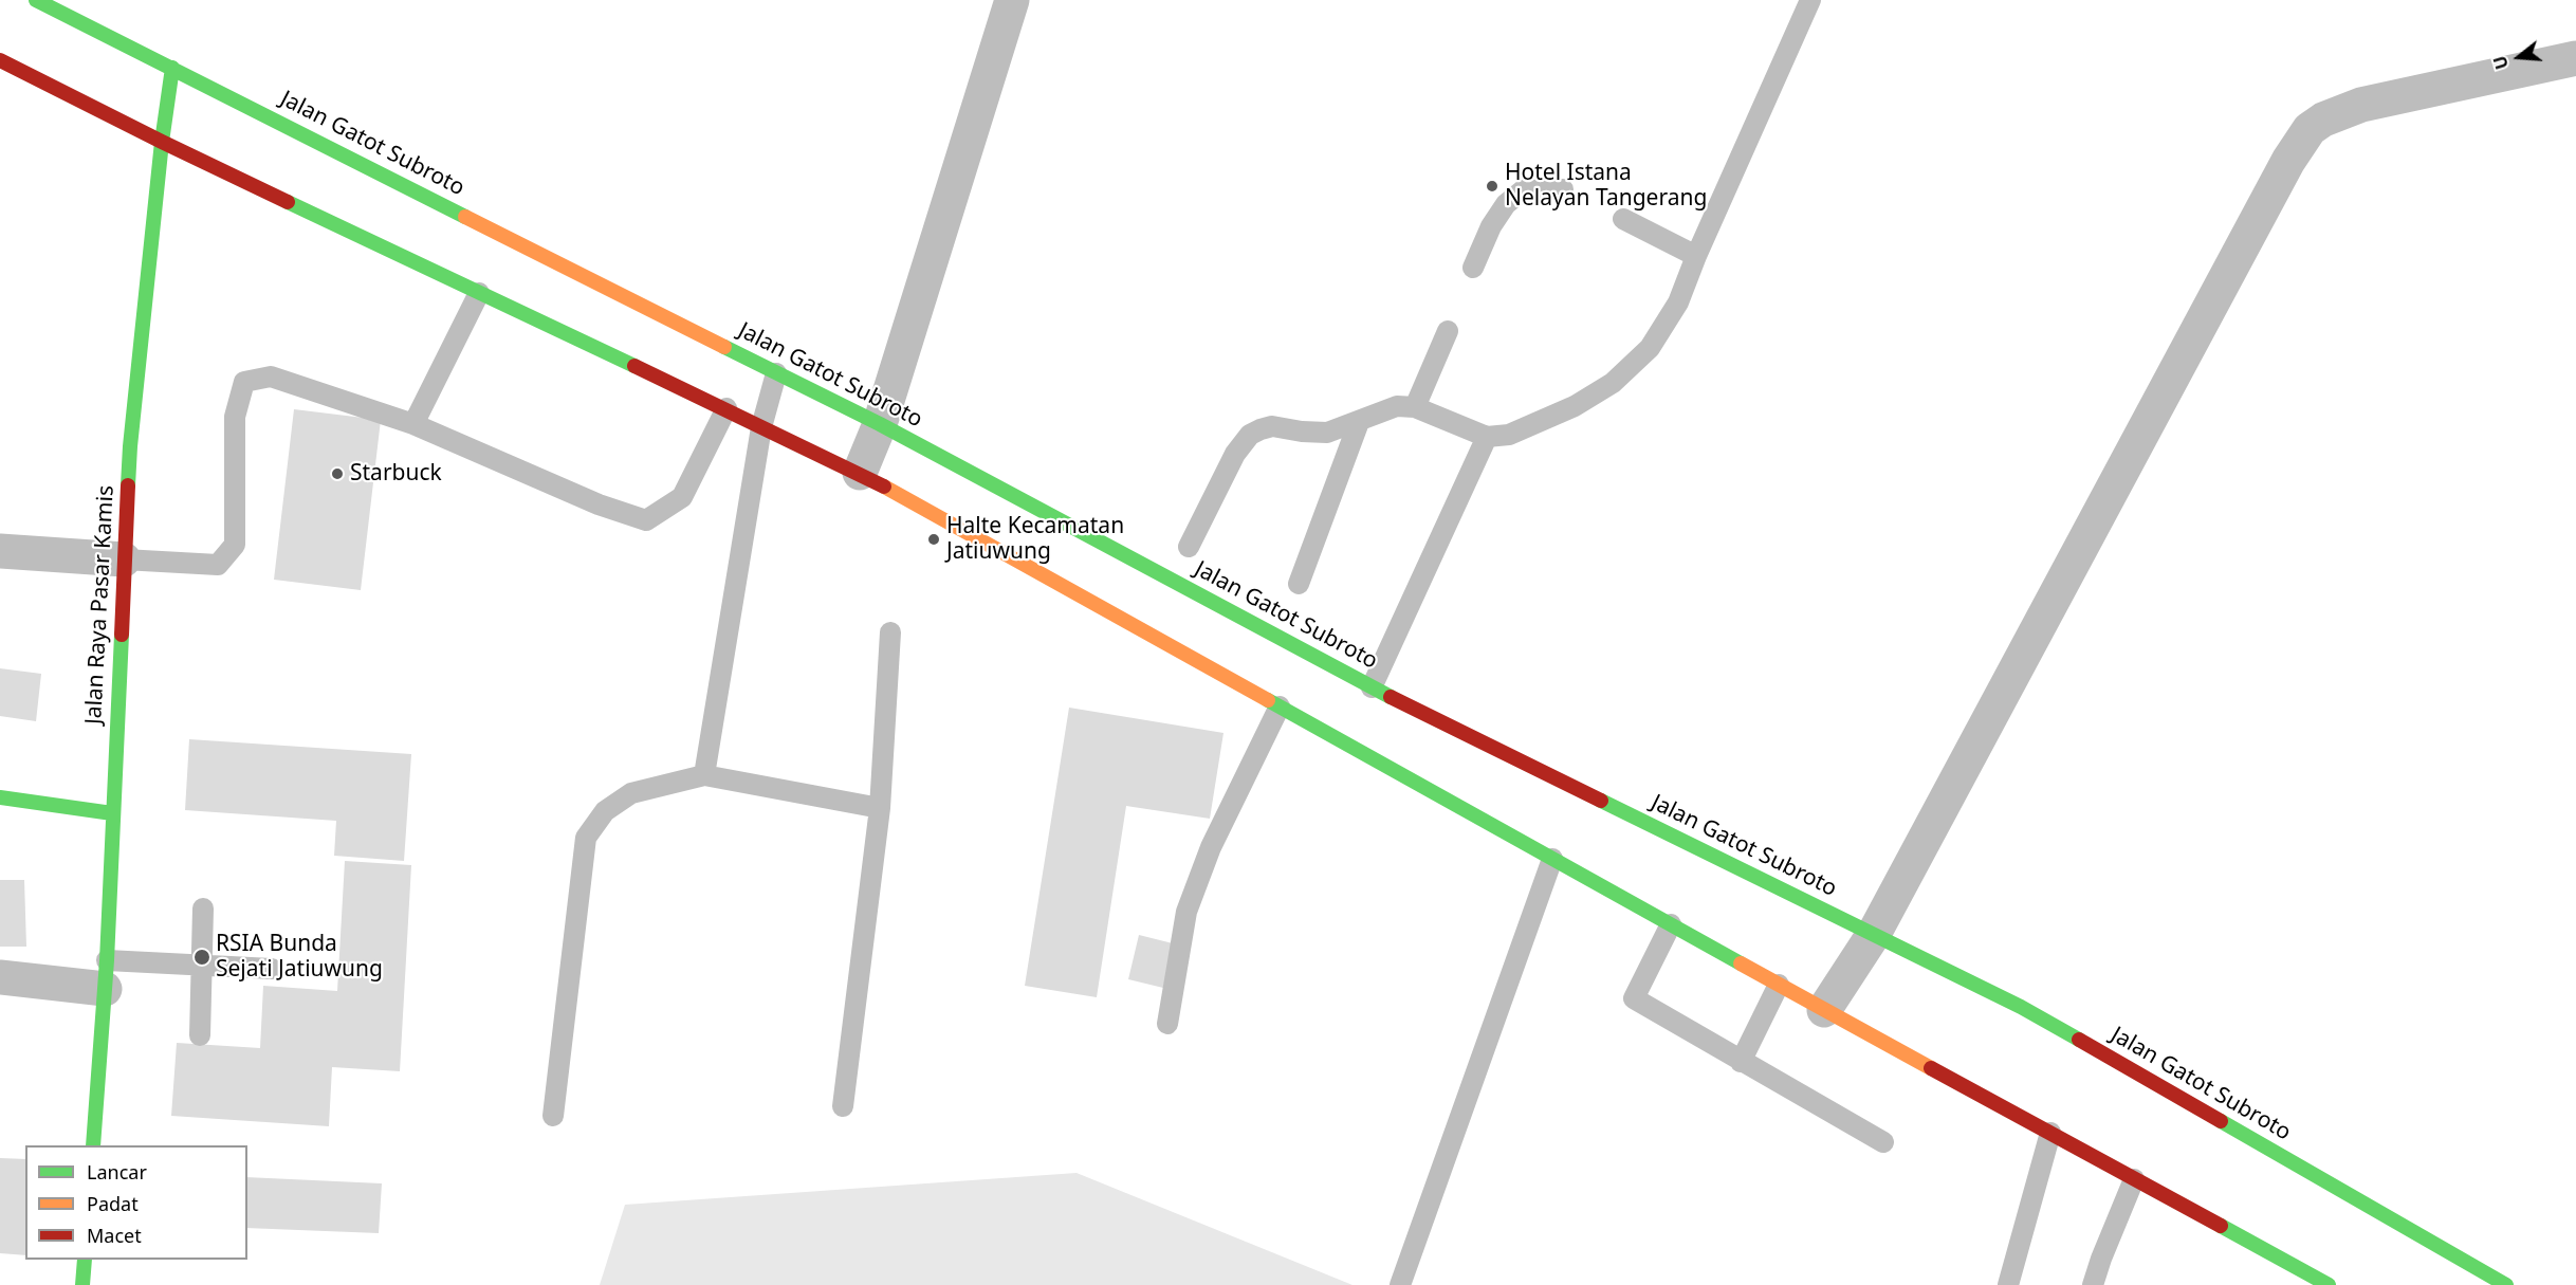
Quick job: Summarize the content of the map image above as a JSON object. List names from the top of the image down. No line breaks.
{"streets":{"main road":["Jalan Gatot Subroto","Jalan Raya Pasar Kamis"]},"crossings":[["Jalan Gatot Subroto","Jalan Raya Pasar Kamis"]],"places":["Hotel Istana Nelayan Tangerang","Starbuck","Halte Kecamatan Jatiuwung","RSIA Bunda Sejati Jatiuwung"],"legend":["Lancar","Padat","Macet"],"north":"left"}
